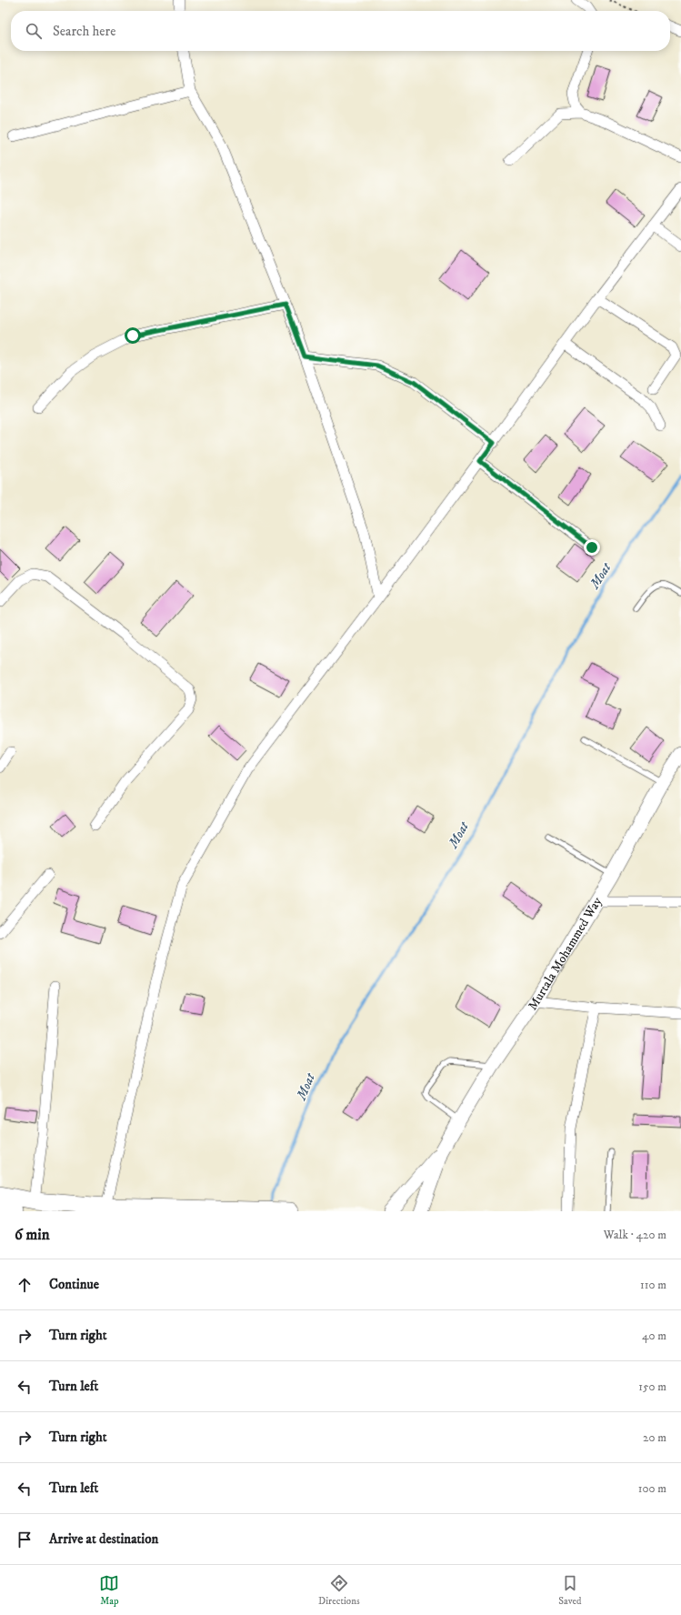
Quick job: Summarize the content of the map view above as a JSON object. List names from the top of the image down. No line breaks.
{"streets":{"street":["Murtala Mohammed Way"]},"water":["Moat"],"page":{"search":"Search here","heading":["6 min","Walk · 420 m"],"list":[["Continue","110 m"],["Turn right","40 m"],["Turn left","150 m"],["Turn right","20 m"],["Turn left","100 m"],"Arrive at destination"],"nav":["Map","Directions","Saved"]}}
